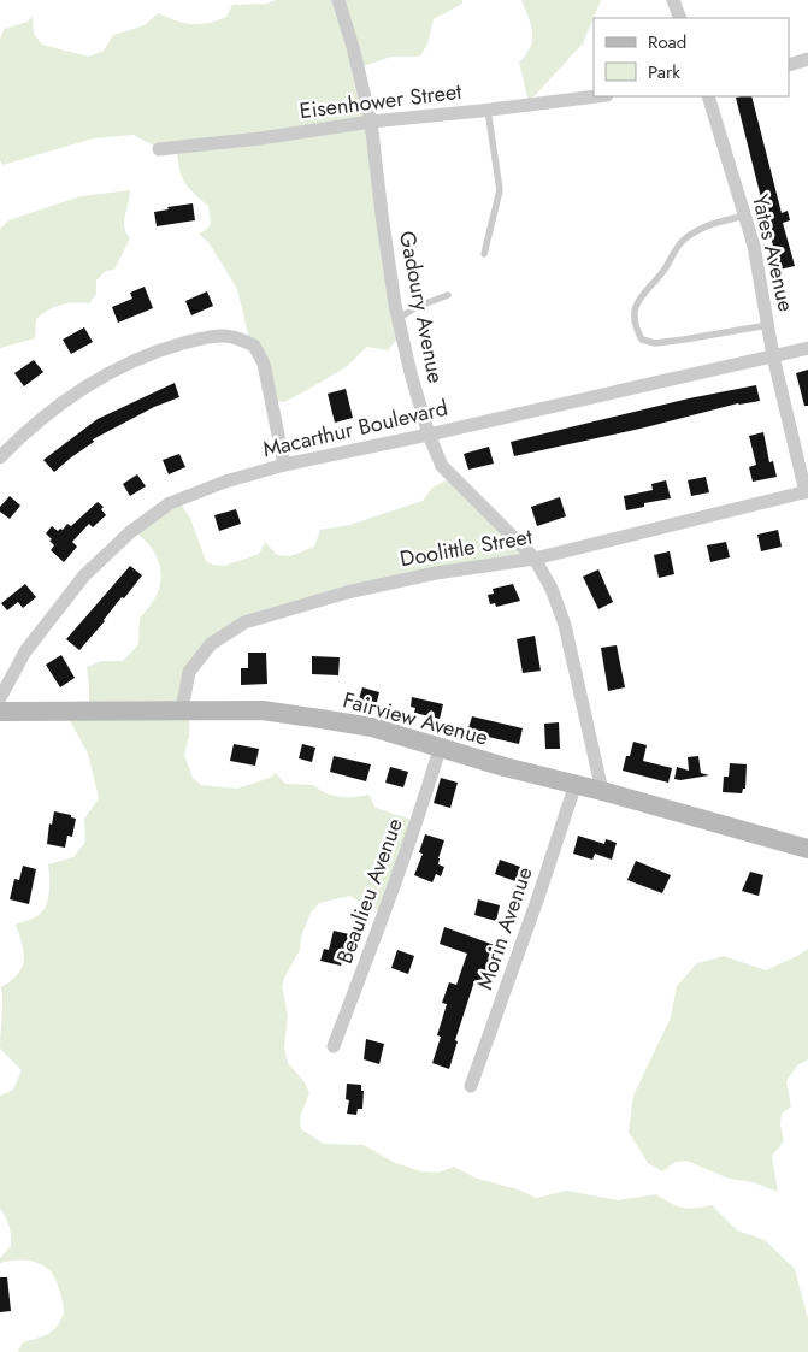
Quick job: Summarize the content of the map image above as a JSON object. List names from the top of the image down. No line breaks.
{"streets":{"main road":["Fairview Avenue"],"street":["Eisenhower Street","Yates Avenue","Gadoury Avenue","Macarthur Boulevard","Doolittle Street","Beaulieu Avenue","Morin Avenue"]},"crossings":[["Eisenhower Street","Gadoury Avenue"],["Yates Avenue","Macarthur Boulevard"],["Yates Avenue","Doolittle Street"],["Gadoury Avenue","Macarthur Boulevard"],["Gadoury Avenue","Doolittle Street"],["Gadoury Avenue","Fairview Avenue"],["Doolittle Street","Fairview Avenue"],["Fairview Avenue","Beaulieu Avenue"],["Fairview Avenue","Morin Avenue"]],"legend":["Road","Park"]}
